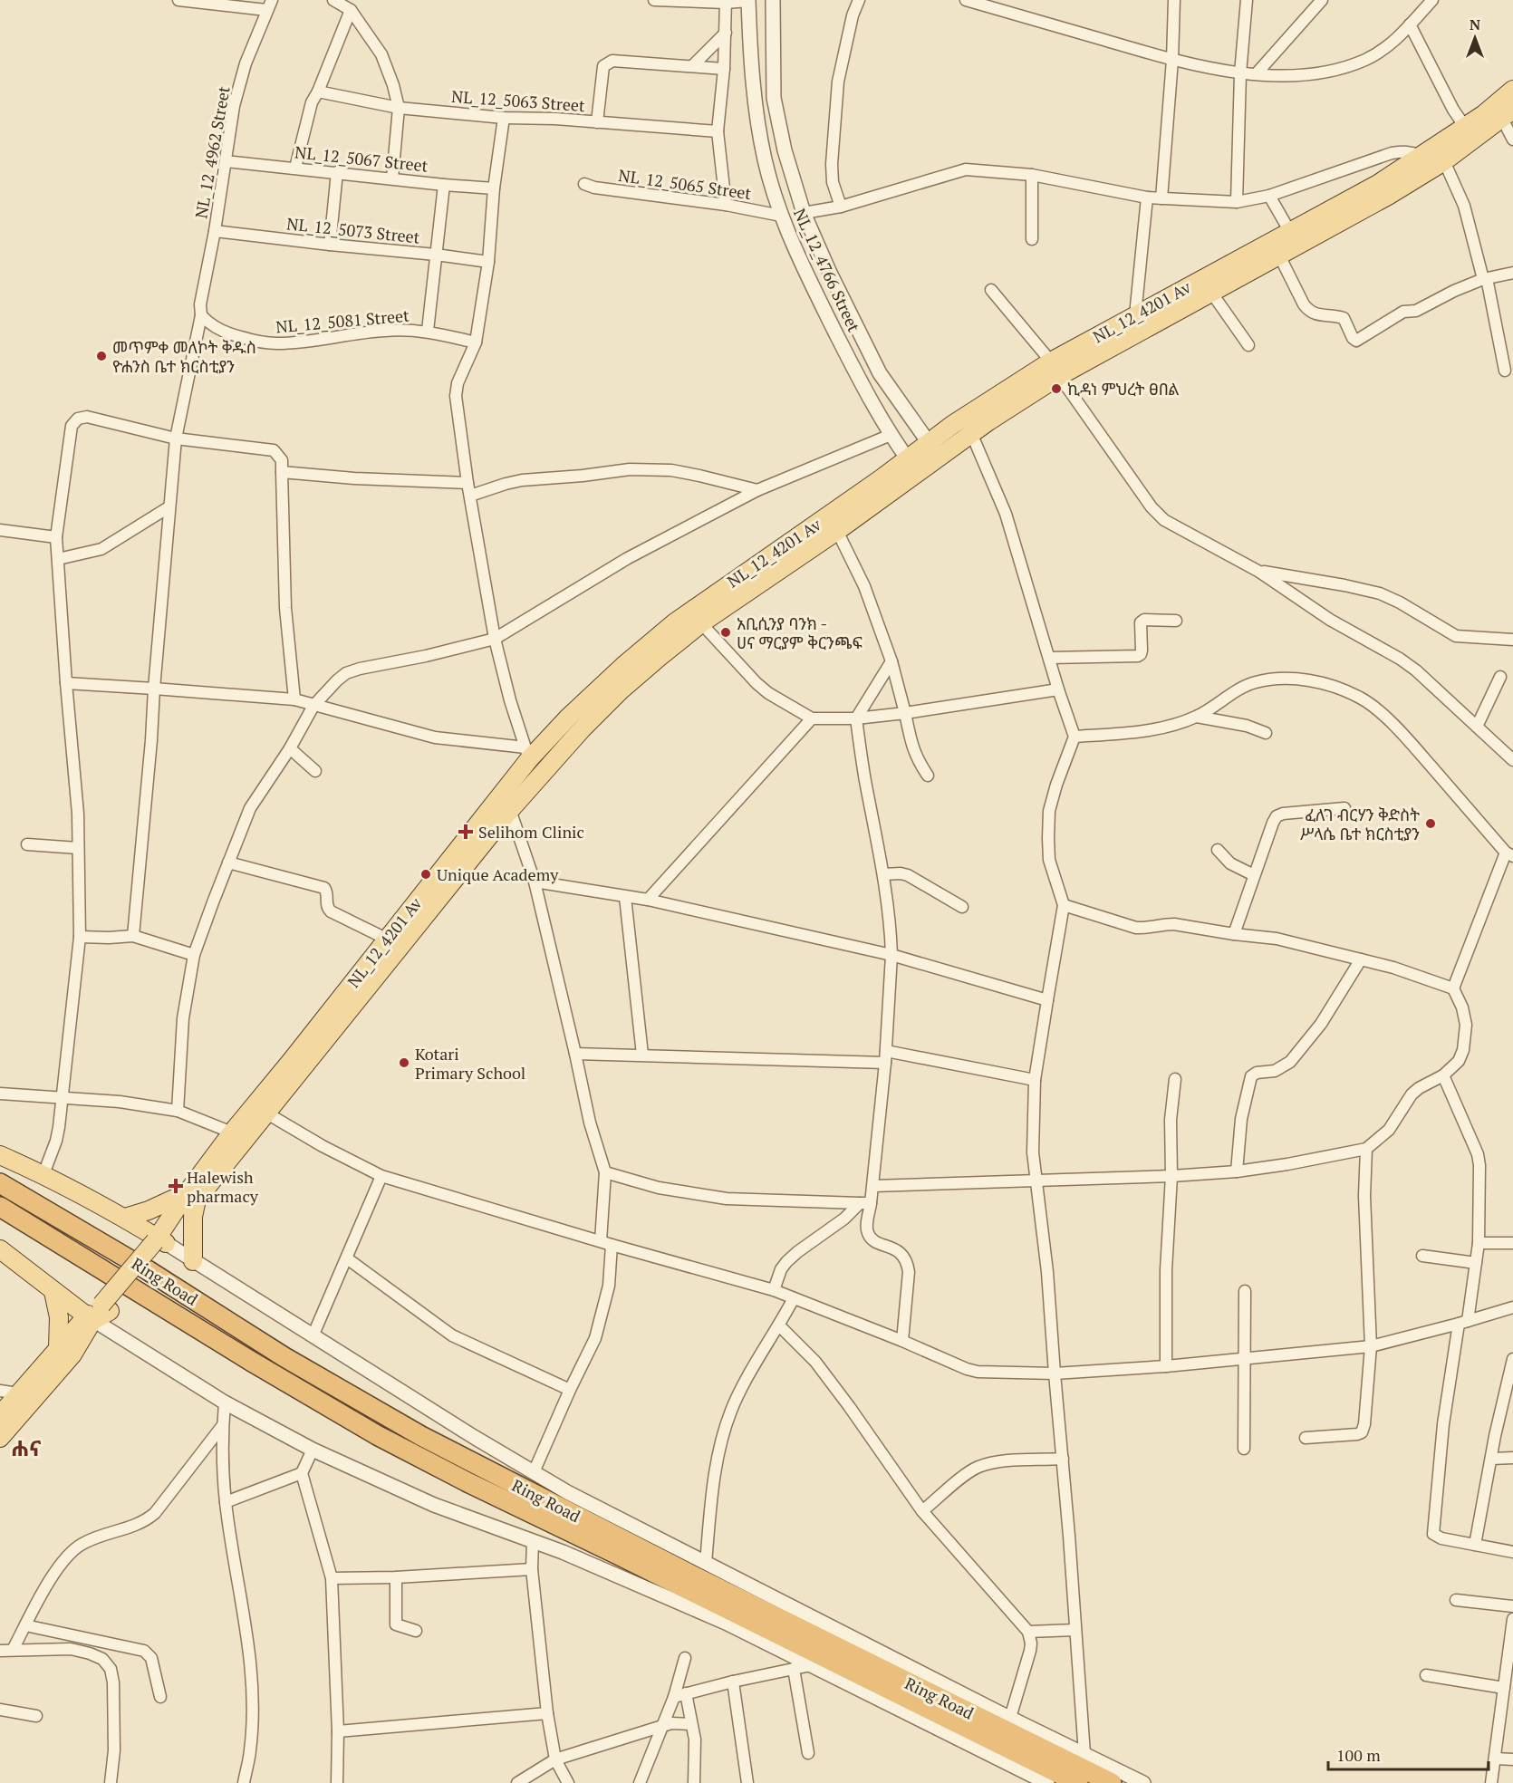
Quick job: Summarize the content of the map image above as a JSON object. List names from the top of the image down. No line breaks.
{"streets":{"highway":["Ring Road"],"main road":["NL_12_4201 Av"],"street":["NL_12_5063 Street","NL_12_4962 Street","NL_12_5067 Street","NL_12_5065 Street","NL_12_5073 Street","NL_12_4766 Street","NL_12_5081 Street"]},"crossings":[["NL_12_4962 Street","NL_12_5067 Street"],["NL_12_4962 Street","NL_12_5073 Street"],["NL_12_4962 Street","NL_12_5081 Street"],["NL_12_5065 Street","NL_12_4766 Street"],["NL_12_4766 Street","NL_12_4201 Av"]],"districts":["ሐና"],"places":{"other":["መጥምቀ መለኮት ቅዱስ ዮሐንስ ቤተ ክርስቲያን","ኪዳነ ምህረት ፀበል","አቢሲንያ ባንክ - ሀና ማርያም ቅርንጫፍ","ፈለገ ብርሃን ቅድስት ሥላሴ ቤተ ክርስቲያን","Unique Academy","Kotari Primary School"],"health":["Selihom Clinic","Halewish pharmacy"]},"scale_bar":"100 m","north":"top"}
